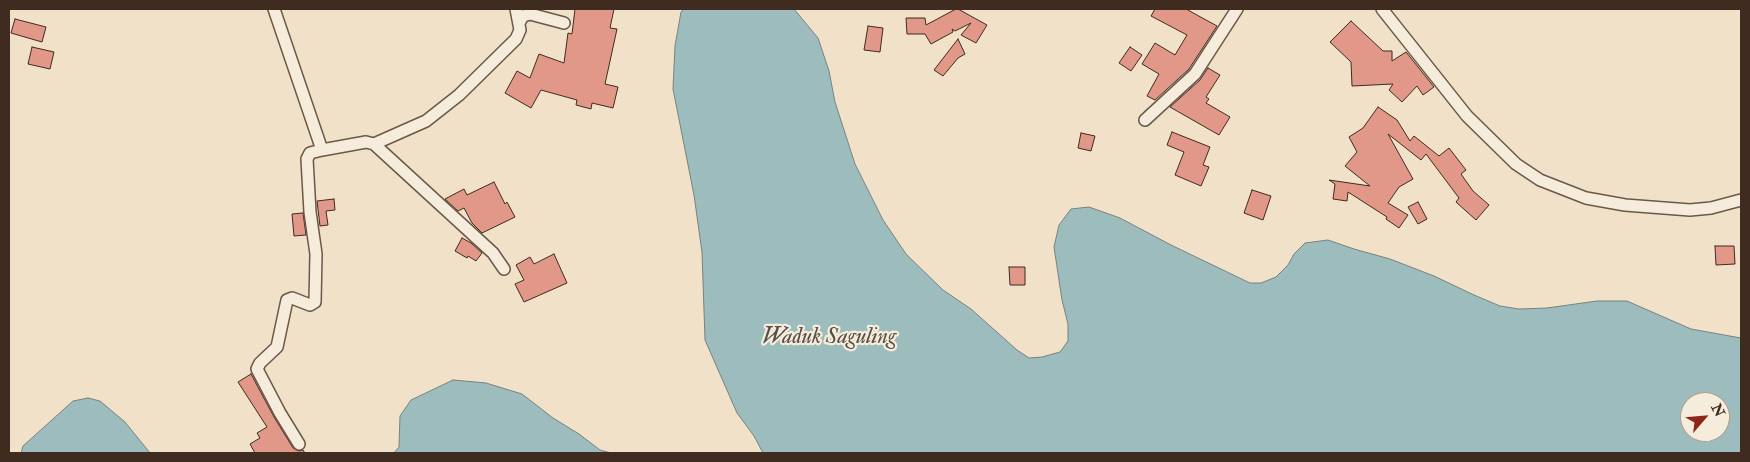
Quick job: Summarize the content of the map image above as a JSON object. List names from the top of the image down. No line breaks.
{"water":["Waduk Saguling"],"north":"top right"}
